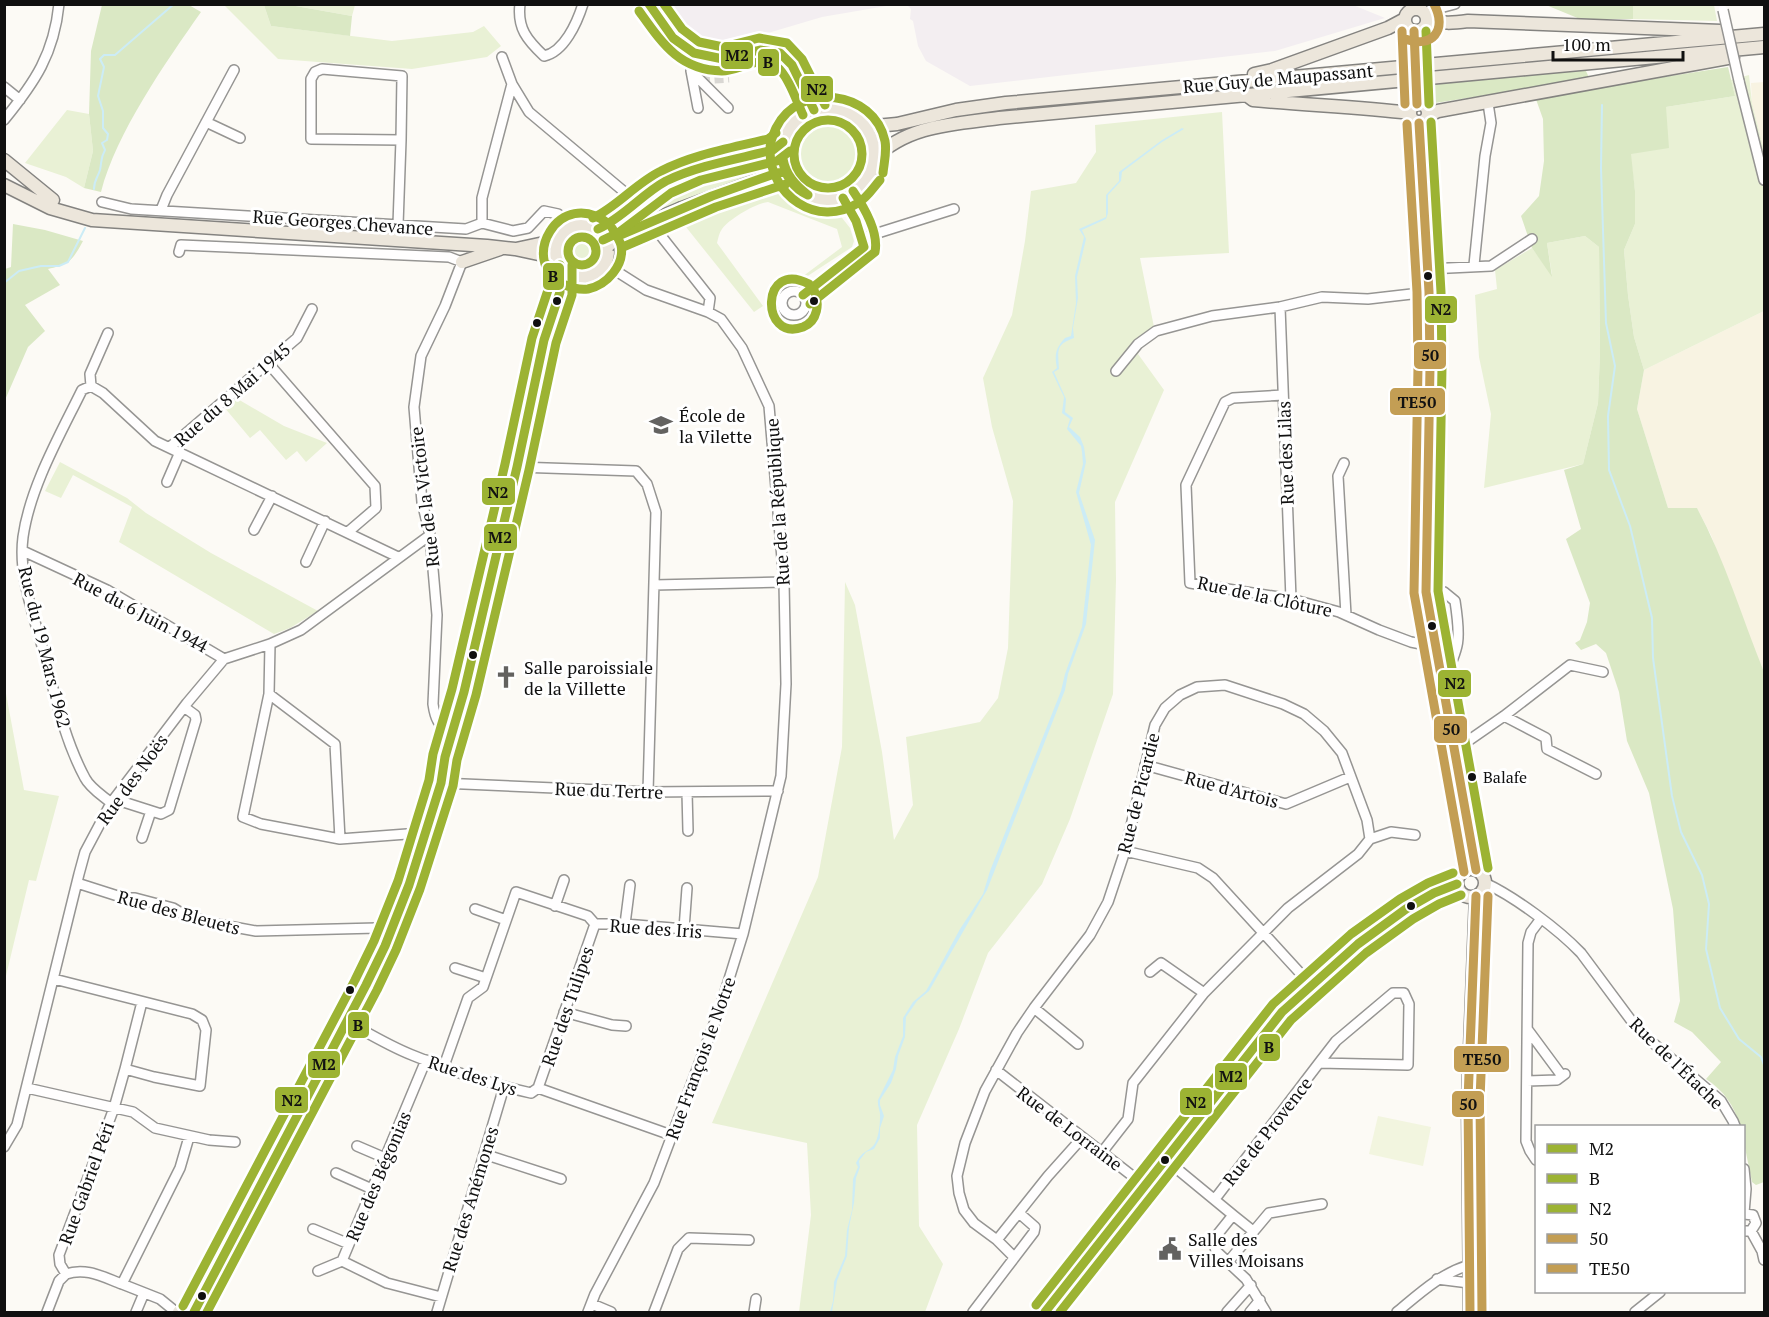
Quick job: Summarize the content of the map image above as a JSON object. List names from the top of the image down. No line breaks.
{"streets":{"main road":["Rue Guy de Maupassant"],"street":["Rue Georges Chevance","Rue du 8 Mai 1945","Rue des Lilas","Rue de la Victoire","Rue de la République","Rue de la Clôture","Rue du 6 Juin 1944","Rue du 19 Mars 1962","Rue des Noës","Rue d'Artois","Rue du Tertre","Rue de Picardie","Rue des Bleuets","Rue des Iris","Rue des Tulipes","Rue François le Notre","Rue de l'Étache","Rue des Lys","Rue de Lorraine","Rue de Provence","Rue des Bégonias","Rue Gabriel Péri","Rue des Anémones"]},"crossings":[["Rue Georges Chevance","Rue de la Victoire"],["Rue Georges Chevance","Rue de la République"],["Rue des Lilas","Rue de la Clôture"],["Rue de la République","Rue du Tertre"],["Rue de la République","Rue François le Notre"],["Rue du 6 Juin 1944","Rue du 19 Mars 1962"],["Rue du 6 Juin 1944","Rue des Noës"],["Rue du 19 Mars 1962","Rue des Noës"],["Rue des Noës","Rue des Bleuets"],["Rue d'Artois","Rue de Picardie"],["Rue du Tertre","Rue François le Notre"],["Rue de Picardie","Rue de Lorraine"],["Rue des Iris","Rue des Tulipes"],["Rue des Iris","Rue François le Notre"],["Rue des Iris","Rue des Lys"],["Rue des Tulipes","Rue des Lys"],["Rue François le Notre","Rue des Lys"],["Rue des Lys","Rue des Bégonias"],["Rue des Lys","Rue des Anémones"],["Rue des Bégonias","Rue des Anémones"]],"places":{"school or university":["École de la Vilette"],"church":["Salle paroissiale de la Villette"],"other":["Balafe"],"public building":["Salle des Villes Moisans"]},"lines":["transit line M2","transit line N2","transit line TE50","transit line B","transit line 50"],"legend":["M2","B","N2","50","TE50"],"scale_bar":"100 m"}
